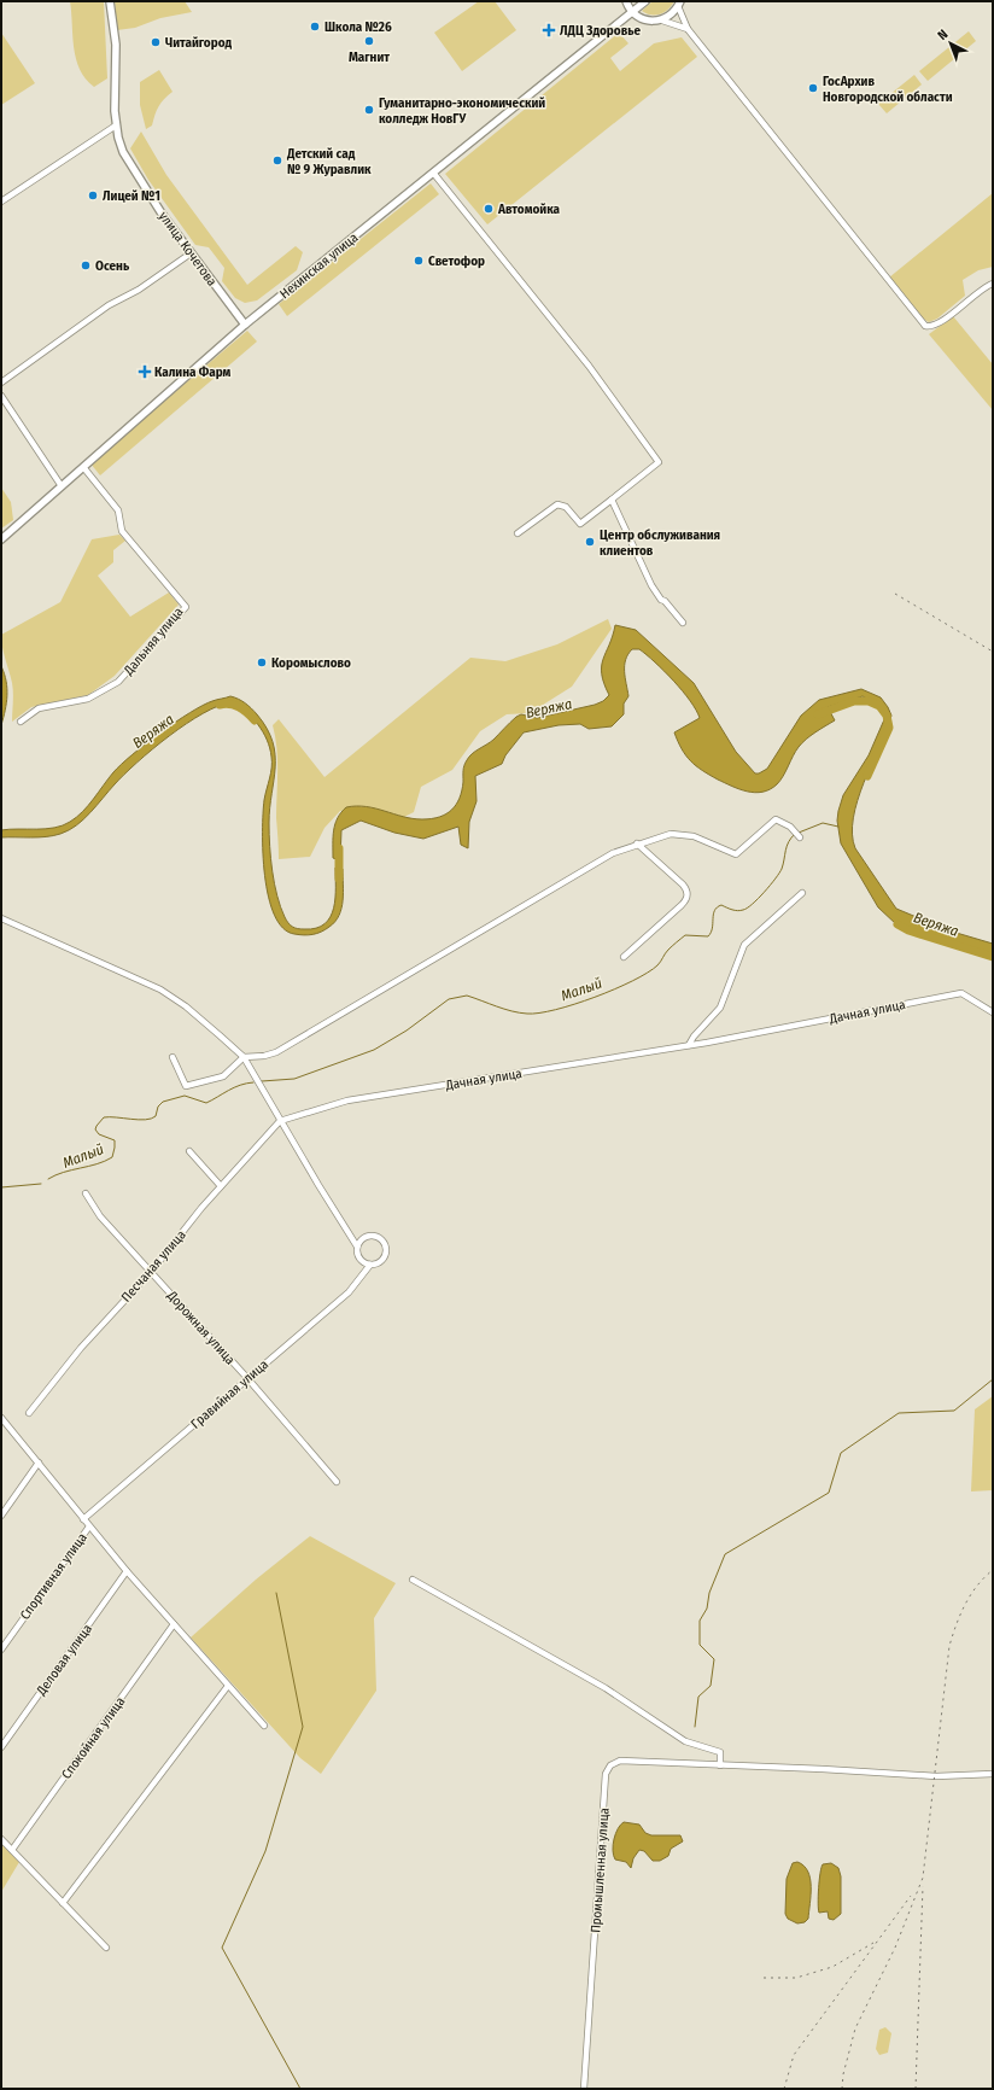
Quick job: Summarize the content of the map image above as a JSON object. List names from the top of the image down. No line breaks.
{"streets":{"main road":["улица Кочетова","Нехинская улица"],"street":["Дальняя улица","Дачная улица","Песчаная улица","Дорожная улица","Гравийная улица","Спортивная улица","Деловая улица","Спокойная улица","Промышленная улица"]},"crossings":[["улица Кочетова","Нехинская улица"],["Нехинская улица","Дальняя улица"],["Дачная улица","Песчаная улица"],["Песчаная улица","Дорожная улица"],["Дорожная улица","Гравийная улица"]],"water":["Веряжа","Малый"],"places":{"other":["Школа №26","Магнит","Читайгород","ГосАрхив Новгородской области","Гуманитарно-экономический колледж НовГУ","Детский сад № 9 Журавлик","Лицей №1","Автомойка","Светофор","Осень","Центр обслуживания клиентов","Коромыслово"],"health":["ЛДЦ Здоровье","Калина Фарм"]},"north":"top left"}
